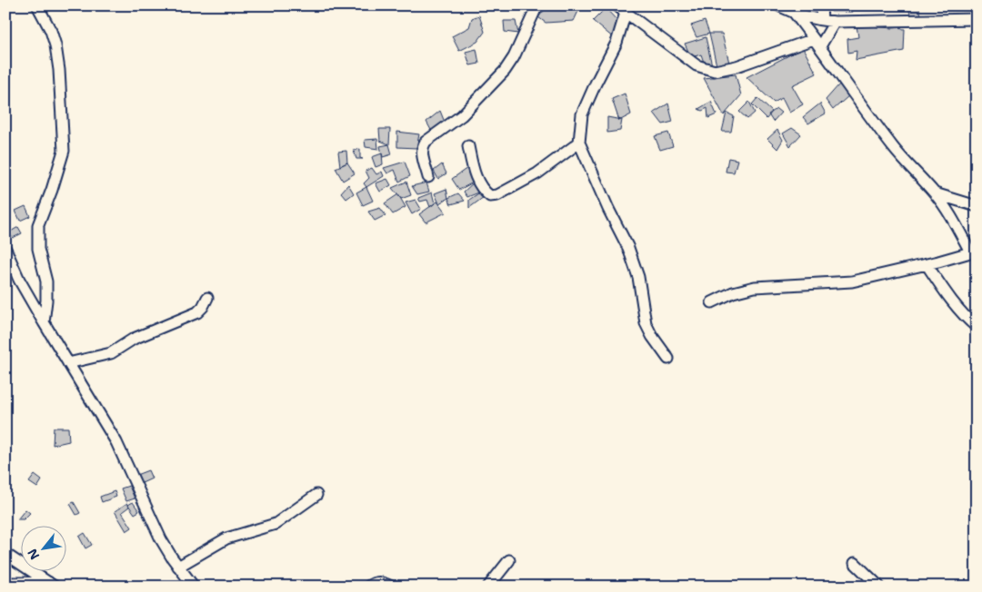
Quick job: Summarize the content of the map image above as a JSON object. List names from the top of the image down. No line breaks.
{"north":"bottom left"}
